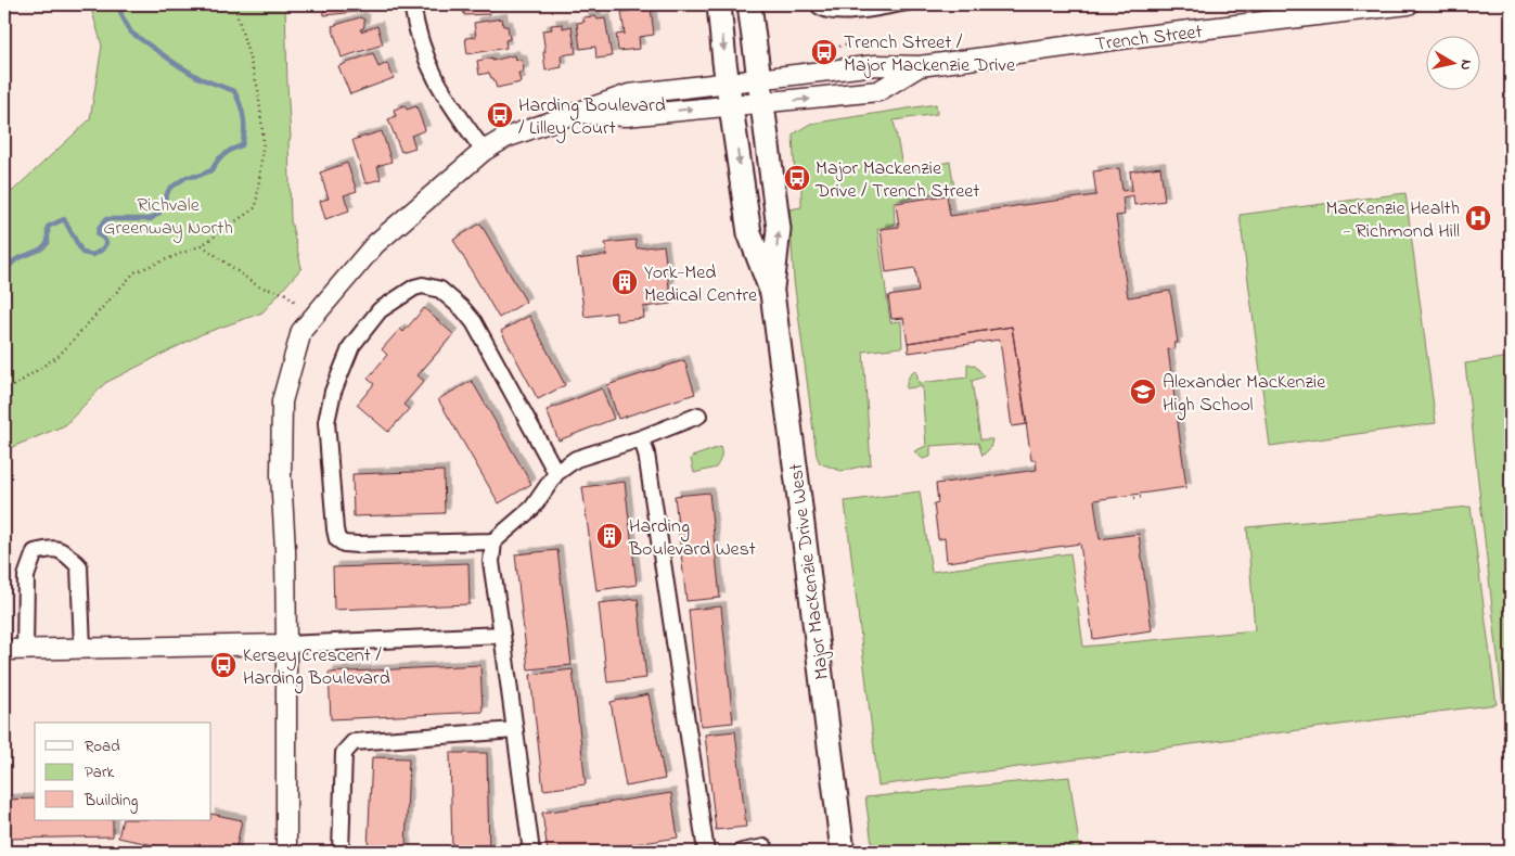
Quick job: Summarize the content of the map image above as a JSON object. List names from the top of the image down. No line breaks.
{"streets":{"main road":["Major MacKenzie Drive West"],"street":["Trench Street"]},"crossings":[["Trench Street","Major MacKenzie Drive West"]],"parks":["Richvale Greenway North"],"places":{"bus stop":["Trench Street / Major Mackenzie Drive","Harding Boulevard / Lilley Court","Major Mackenzie Drive / Trench Street","Kersey Crescent / Harding Boulevard"],"hospital":["MacKenzie Health - Richmond Hill"],"building":["York-Med Medical Centre","Harding Boulevard West"],"school or university":["Alexander MacKenzie High School"]},"legend":["Road","Park","Building"],"north":"right"}
